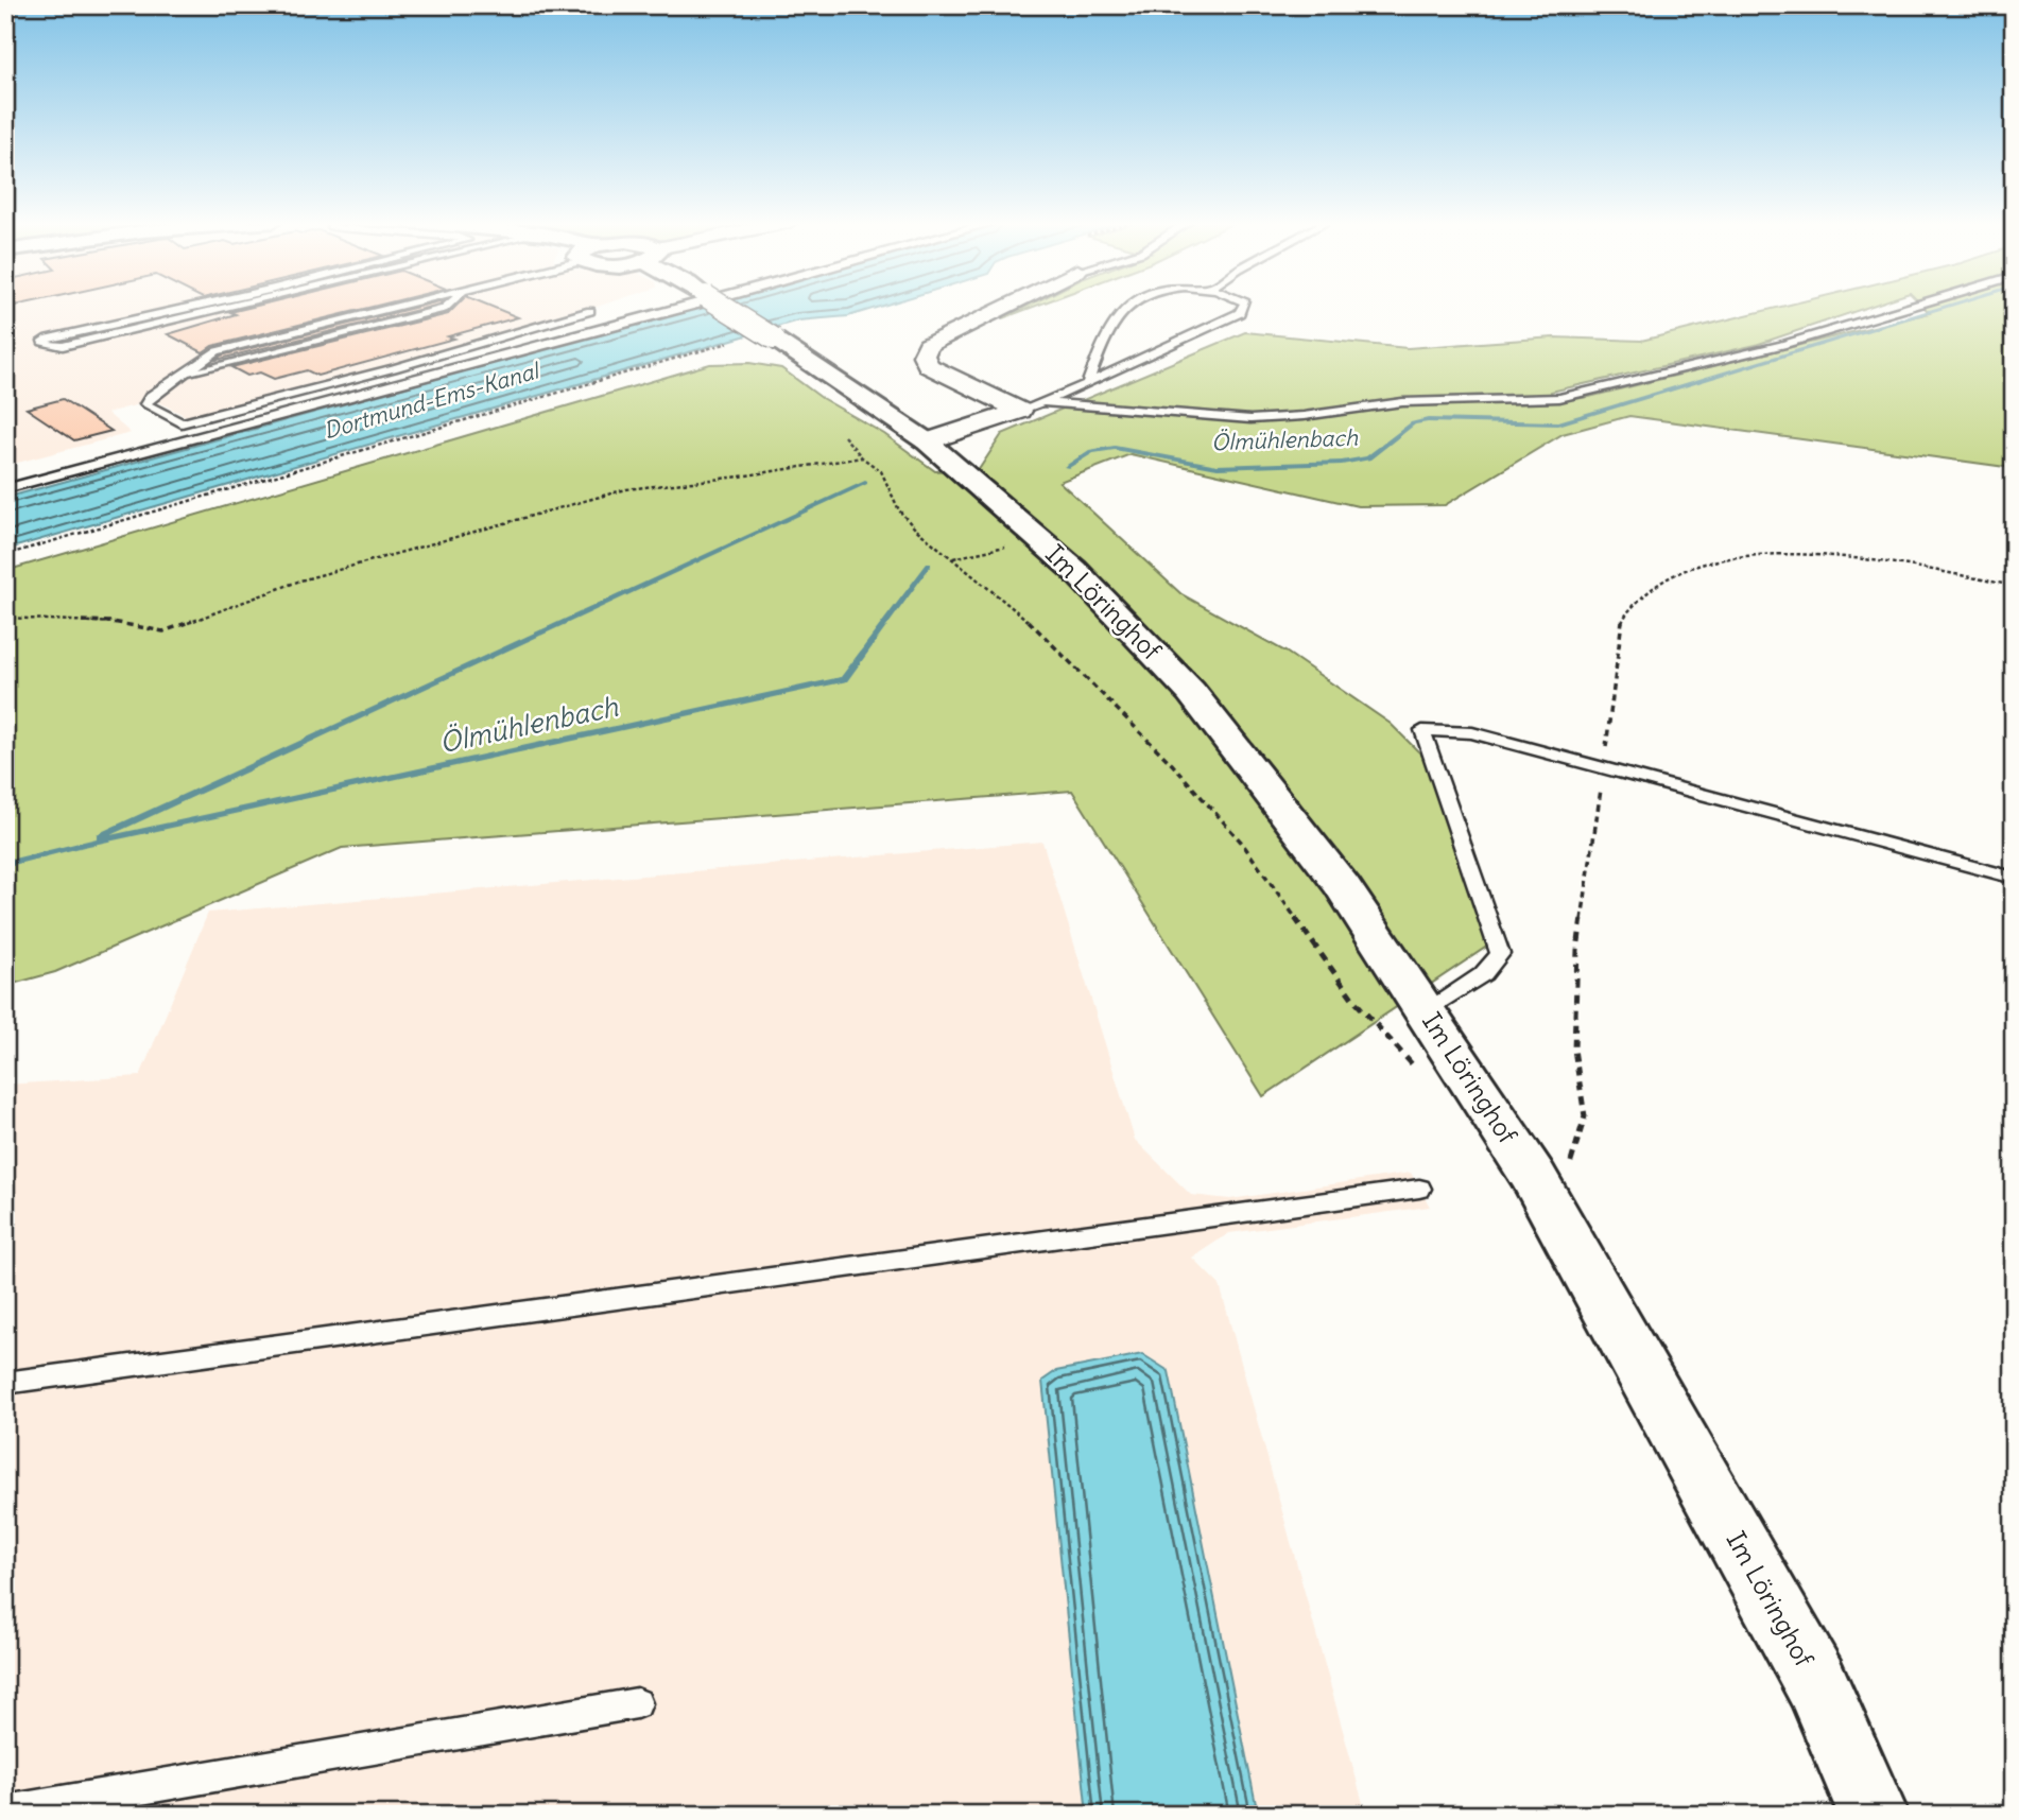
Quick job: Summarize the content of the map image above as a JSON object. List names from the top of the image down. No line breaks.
{"streets":{"street":["Im Löringhof"]},"water":["Dortmund-Ems-Kanal","Ölmühlenbach"]}
